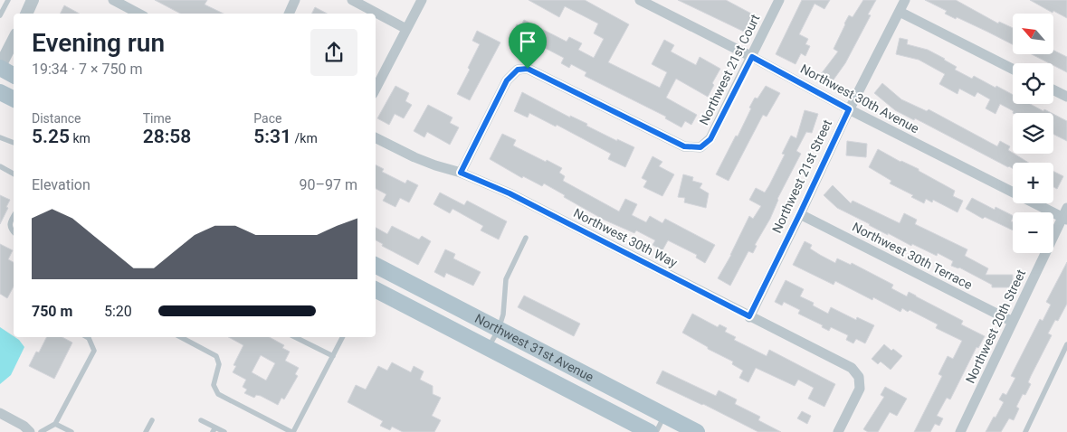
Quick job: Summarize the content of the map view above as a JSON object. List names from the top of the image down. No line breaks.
{"streets":{"main road":["Northwest 31st Avenue"],"street":["Northwest 21st Court","Northwest 30th Avenue","Northwest 21st Street","Northwest 30th Way","Northwest 30th Terrace","Northwest 20th Street"]},"crossings":[["Northwest 21st Court","Northwest 30th Avenue"],["Northwest 21st Court","Northwest 30th Way"],["Northwest 30th Avenue","Northwest 21st Street"],["Northwest 30th Avenue","Northwest 20th Street"],["Northwest 21st Street","Northwest 30th Way"],["Northwest 21st Street","Northwest 30th Terrace"],["Northwest 30th Terrace","Northwest 20th Street"]],"north":"top left","page":{"map_buttons":["+","−"],"heading":["Evening run","19:34 · 7 × 750 m"],"stats":[["Distance","5.25 km"],["Time","28:58"],["Pace","5:31 /km"]],"chart":["Elevation","90–97 m"],"list":[{"name":"750 m","note":"5:20"}]}}
